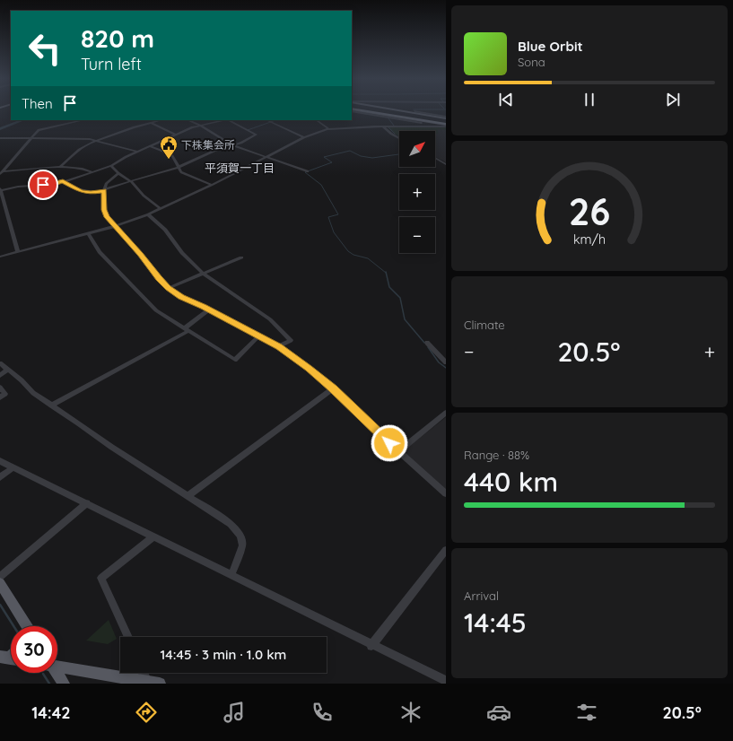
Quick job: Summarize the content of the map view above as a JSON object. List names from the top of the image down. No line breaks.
{"districts":["平須賀一丁目"],"places":{"public building":["下株集会所"]},"north":"top right","page":{"turn":["820 m","Turn left"],"song":["Blue Orbit","Sona"],"then":"Then","map_buttons":["+","−"],"tile":["Climate",["Range · 88%","440 km"],["Arrival","14:45"]],"heat":["−","20.5°","+"],"limit":"30","trip":"14:45 · 3 min · 1.0 km","tabs":["14:42","20.5°"],"gauge":["26","km/h"]}}
